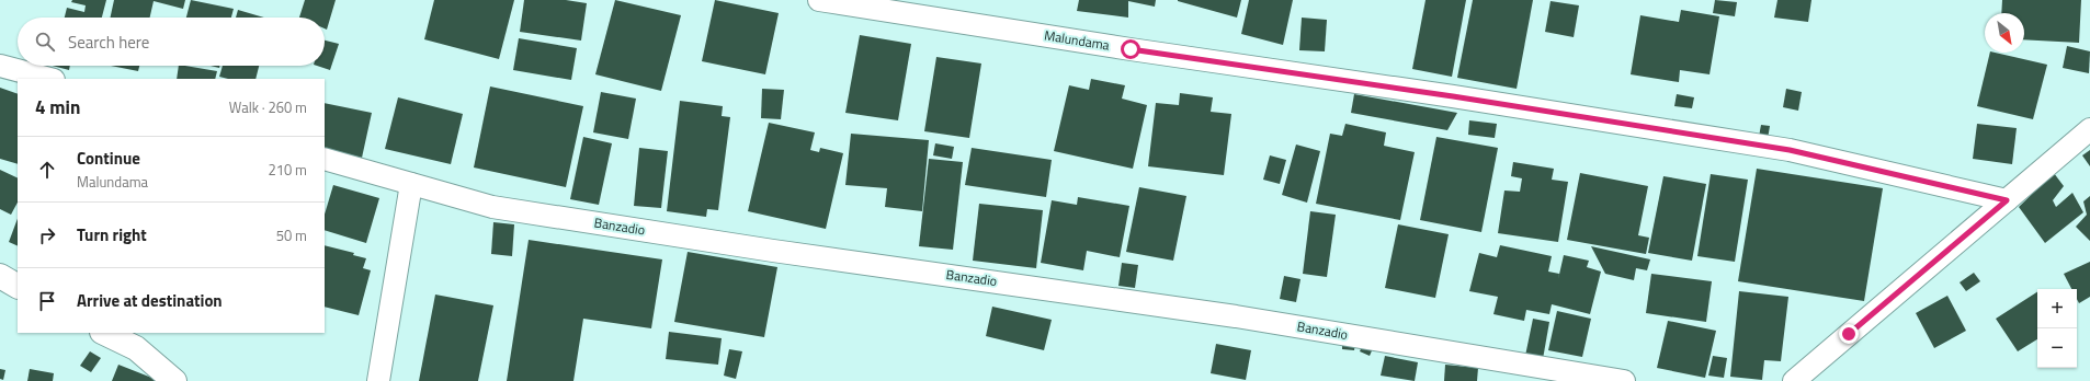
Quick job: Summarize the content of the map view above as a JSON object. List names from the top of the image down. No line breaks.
{"streets":{"street":["Malundama","Banzadio"]},"north":"bottom right","page":{"search":"Search here","heading":["4 min","Walk · 260 m"],"list":[["Continue","Malundama","210 m"],["Turn right","50 m"],"Arrive at destination"],"map_buttons":["+","−"]}}
